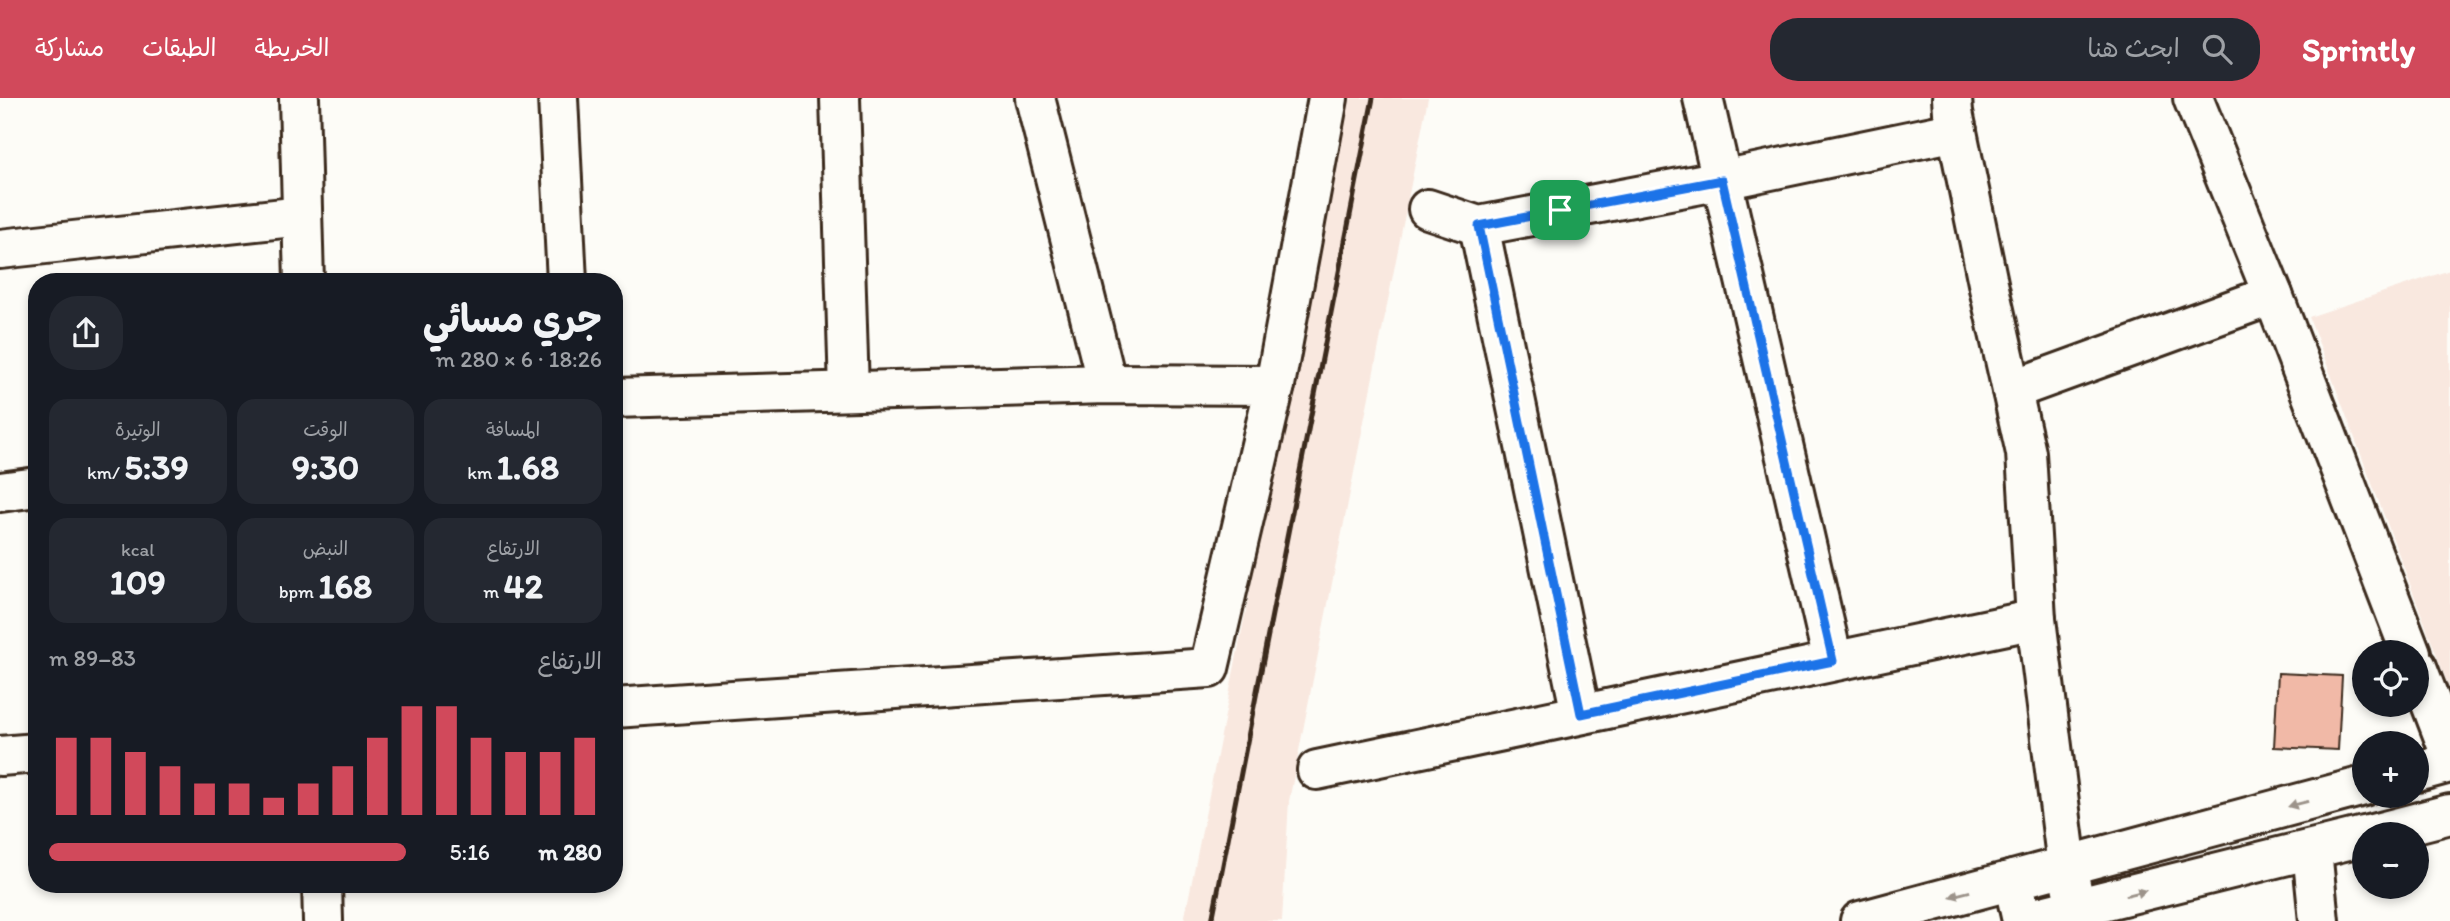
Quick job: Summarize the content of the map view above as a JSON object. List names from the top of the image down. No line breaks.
{"page":{"header":"Sprintly","search":"ابحث هنا","nav":["الخريطة","الطبقات","مشاركة"],"heading":["جري مسائي","18:26 · 6 × 280 m"],"stats":[["المسافة","1.68 km"],["الوقت","9:30"],["الوتيرة","5:39 /km"],["الارتفاع","42 m"],["النبض","168 bpm"],["kcal","109"]],"chart":["الارتفاع","83–89 m"],"map_buttons":["+","−"],"list":[{"name":"280 m","note":"5:16"}]}}
